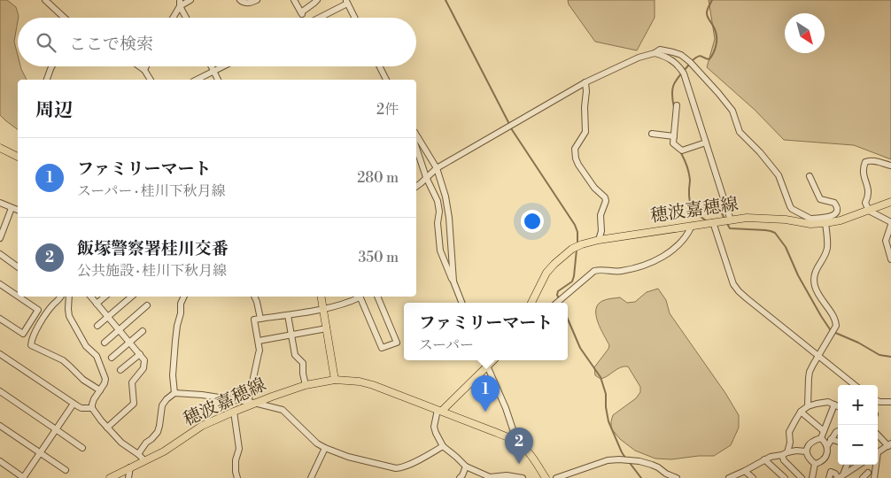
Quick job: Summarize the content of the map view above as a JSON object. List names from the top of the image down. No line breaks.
{"streets":{"main road":["穂波嘉穂線"]},"north":"bottom right","page":{"search":"ここで検索","heading":["周辺","2件"],"list":[{"mark":"1","name":"ファミリーマート","note":"スーパー · 桂川下秋月線","value":"280 m"},{"mark":"2","name":"飯塚警察署桂川交番","note":"公共施設 · 桂川下秋月線","value":"350 m"}],"popup":["ファミリーマート","スーパー"],"pins":["1","2"],"map_buttons":["+","−"]}}
